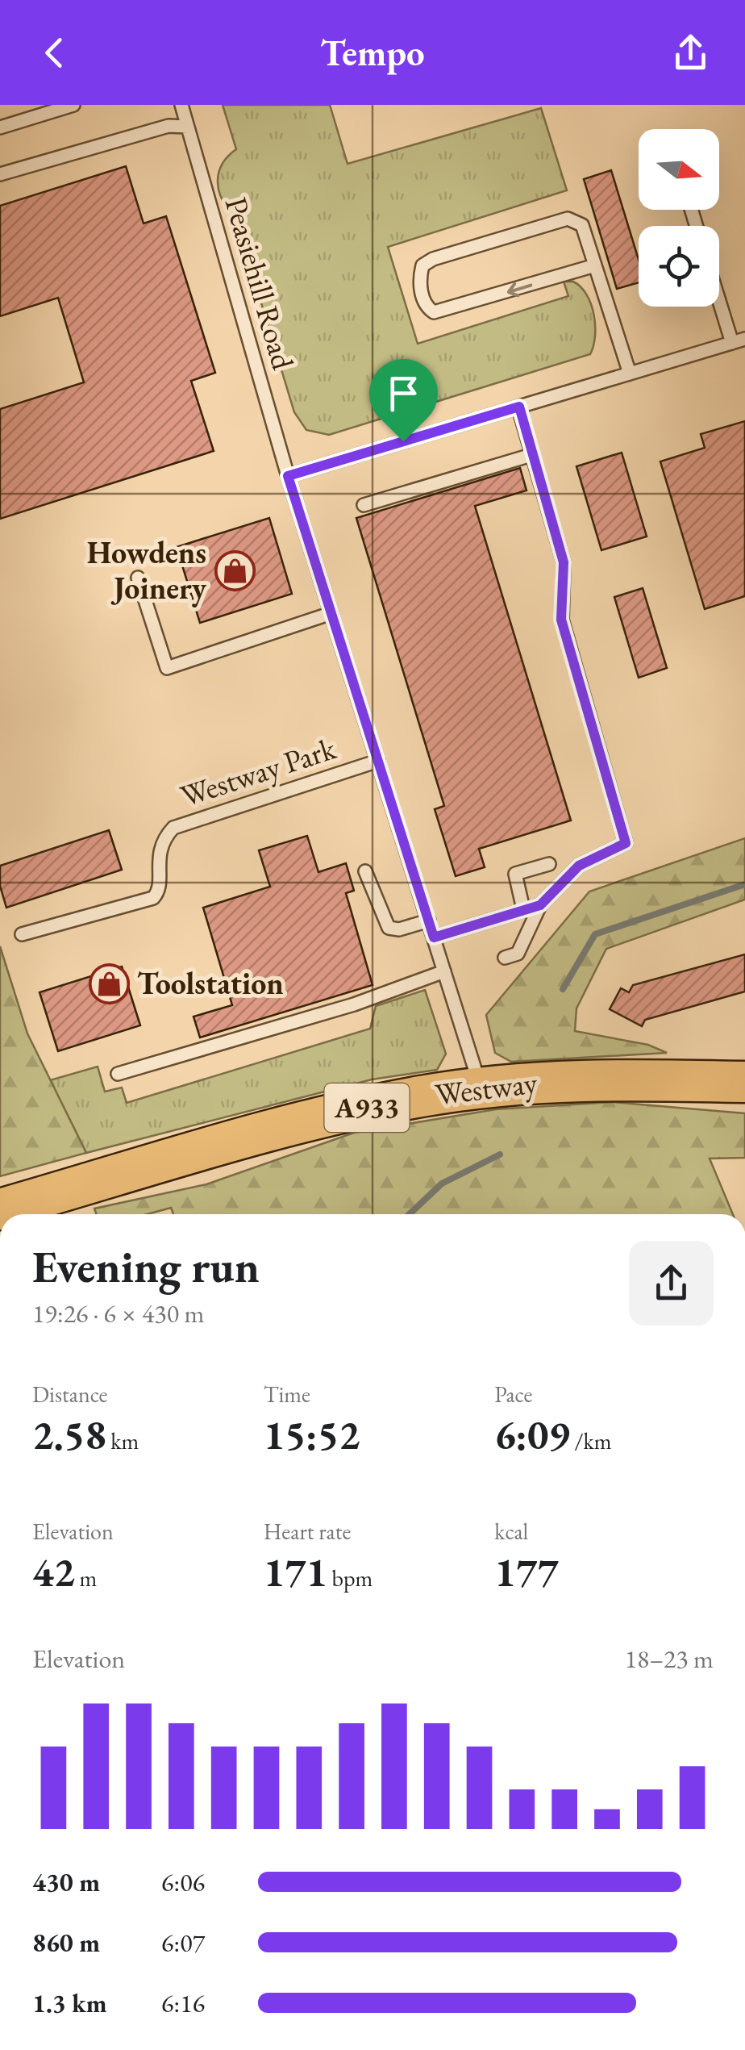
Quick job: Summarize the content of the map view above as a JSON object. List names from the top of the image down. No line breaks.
{"streets":{"main road":["Westway","A933"],"lane":["Peasiehill Road","Westway Park"]},"crossings":[["Peasiehill Road","Westway Park"],["Peasiehill Road","Westway"]],"places":{"shop":["Howdens Joinery","Toolstation"]},"north":"right","page":{"header":"Tempo","heading":["Evening run","19:26 · 6 × 430 m"],"stats":[["Distance","2.58 km"],["Time","15:52"],["Pace","6:09 /km"],["Elevation","42 m"],["Heart rate","171 bpm"],["kcal","177"]],"chart":["Elevation","18–23 m"],"list":[{"name":"430 m","note":"6:06"},{"name":"860 m","note":"6:07"},{"name":"1.3 km","note":"6:16"}]}}
